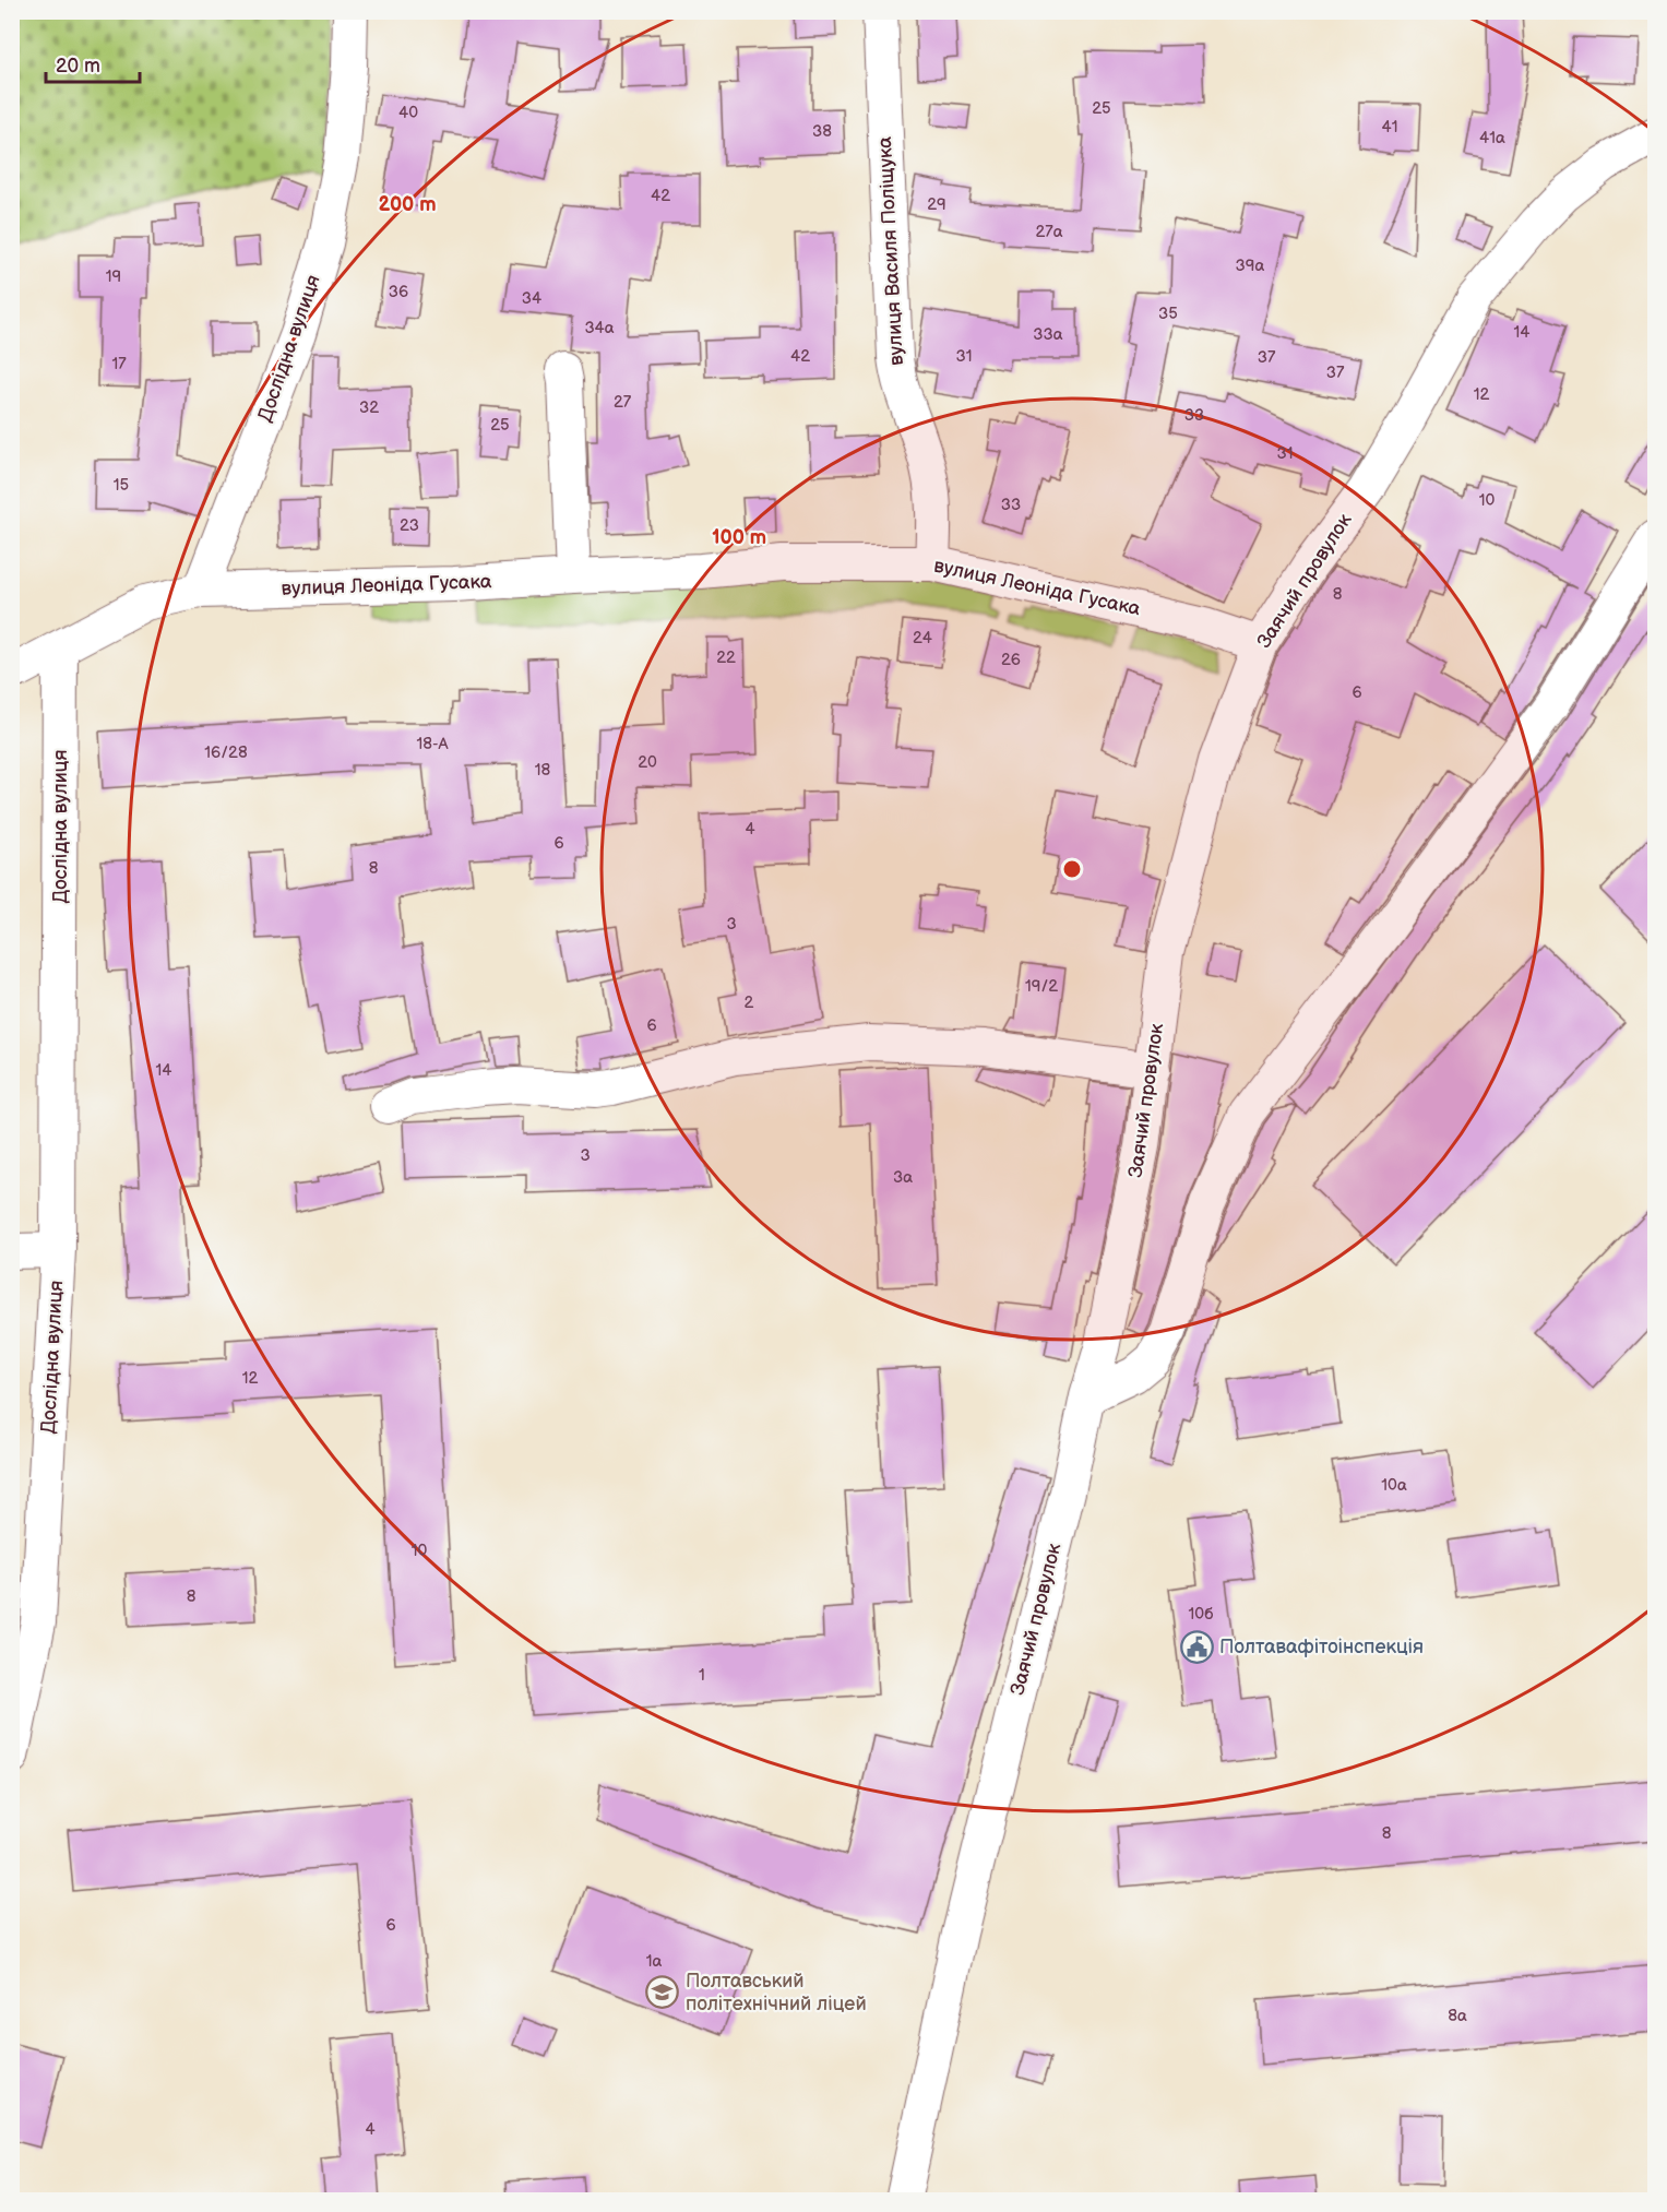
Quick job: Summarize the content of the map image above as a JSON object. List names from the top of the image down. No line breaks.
{"streets":{"street":["вулиця Василя Поліщука","Дослідна вулиця","Заячий провулок","вулиця Леоніда Гусака"]},"crossings":[["вулиця Василя Поліщука","вулиця Леоніда Гусака"],["Дослідна вулиця","вулиця Леоніда Гусака"],["Заячий провулок","вулиця Леоніда Гусака"]],"places":{"public building":["Полтавафітоінспекція"],"school or university":["Полтавський політехнічний ліцей"]},"house_numbers":["25","40","41","38","41а","42","29","27а","39а","19","36","34","35","34а","14","33а","42","31","37","17","37","12","27","32","33","25","31","15","10","33","23","8","24","22","26","6","18-А","16/28","20","18","4","6","8","3","19/2","2","6","14","3","3а","12","10а","10","8","10б","1","8","6","1а","8а","4"],"scale_bar":"20 m","rings":["200 m","100 m"]}
